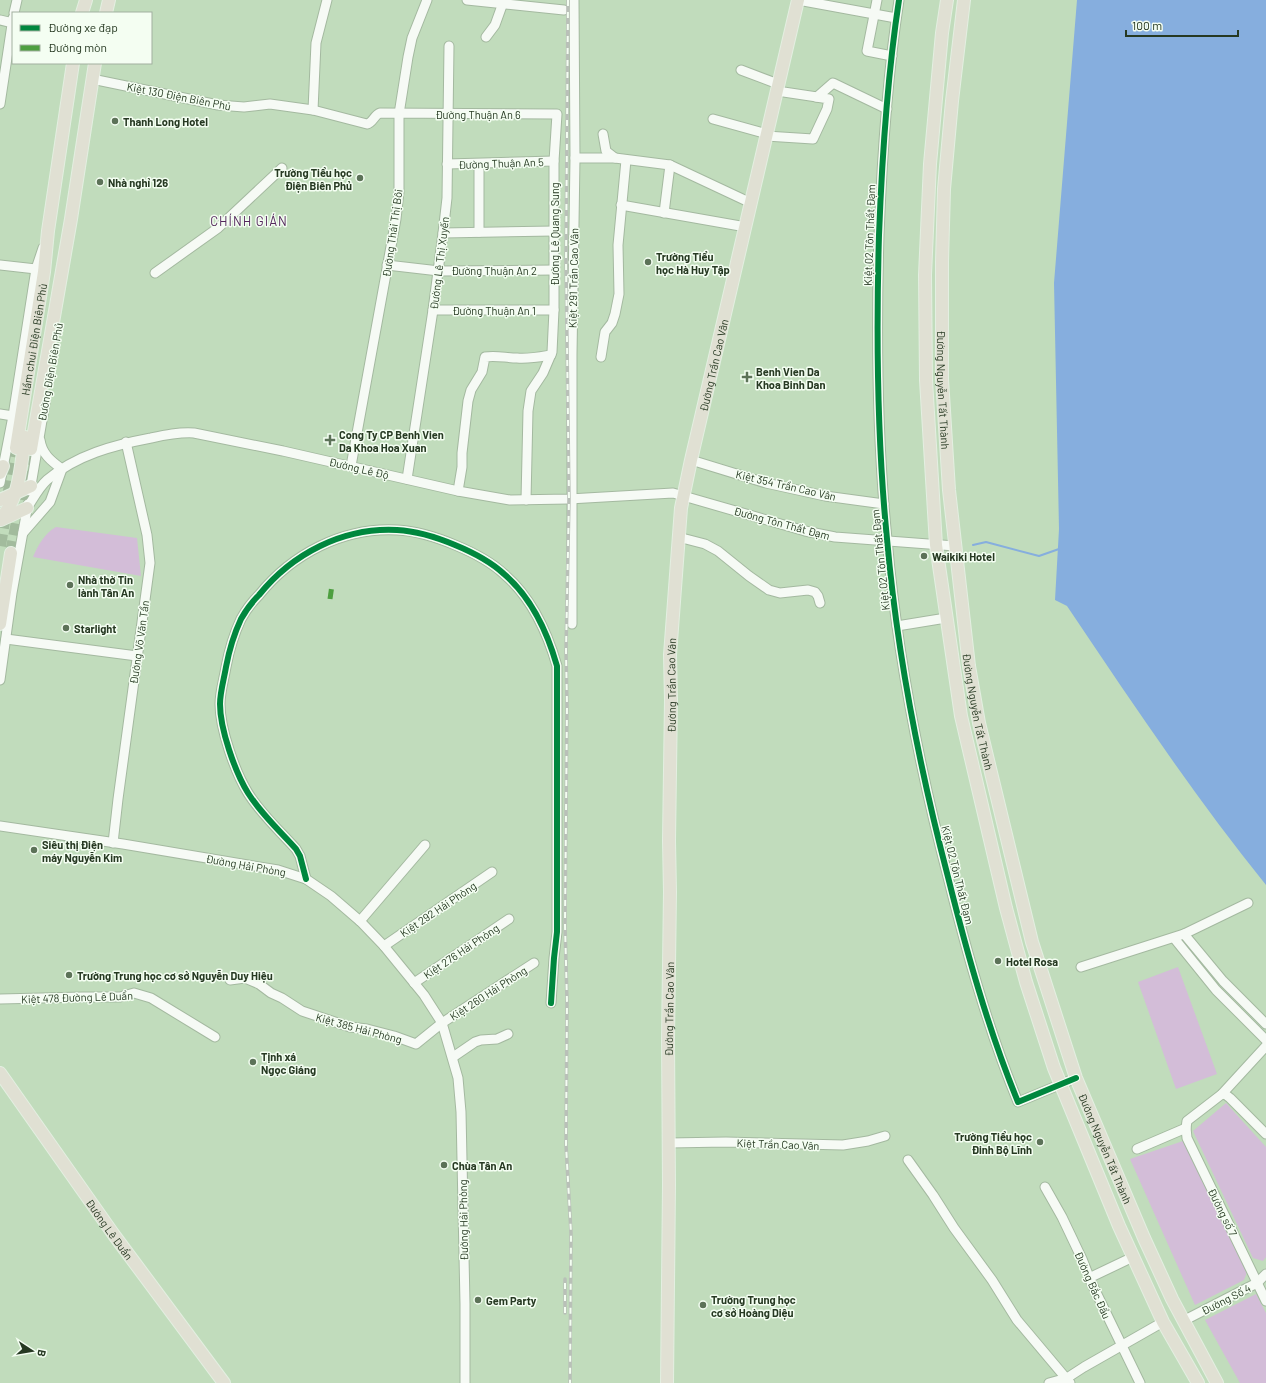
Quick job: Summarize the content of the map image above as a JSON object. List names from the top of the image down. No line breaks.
{"streets":{"main road":["Hầm chui Điện Biên Phủ","Đường Trần Cao Vân","Đường Điện Biên Phủ","Đường Nguyễn Tất Thành","Đường Lê Duẩn"],"street":["Kiệt 130 Điện Biên Phủ","Đường Thuận An 6","Đường Thuận An 5","Đường Thái Thị Bôi","Đường Lê Quang Sung","Kiệt 02 Tôn Thất Đạm","Đường Lê Thị Xuyến","Đường Thuận An 2","Kiệt 291 Trần Cao Vân","Đường Thuận An 1","Đường Lê Độ","Kiệt 354 Trần Cao Vân","Đường Tôn Thất Đạm","Đường Võ Văn Tần","Đường Hải Phòng","Kiệt 292 Hải Phòng","Kiệt 276 Hải Phòng","Kiệt 260 Hải Phòng","Kiệt 478 Đường Lê Duẩn","Kiệt 385 Hải Phòng","Kiệt Trần Cao Vân","Đường số 7","Đường Bắc Đẩu","Đường Số 4"]},"crossings":[["Kiệt 130 Điện Biên Phủ","Đường Thuận An 6"],["Kiệt 130 Điện Biên Phủ","Đường Thái Thị Bôi"],["Kiệt 130 Điện Biên Phủ","Đường Điện Biên Phủ"],["Đường Thuận An 6","Đường Thái Thị Bôi"],["Đường Thuận An 6","Đường Lê Quang Sung"],["Đường Thuận An 6","Đường Lê Thị Xuyến"],["Đường Thuận An 5","Đường Lê Quang Sung"],["Đường Thuận An 5","Đường Lê Thị Xuyến"],["Đường Thái Thị Bôi","Đường Thuận An 2"],["Đường Thái Thị Bôi","Đường Lê Độ"],["Đường Lê Quang Sung","Đường Thuận An 2"],["Đường Lê Quang Sung","Đường Thuận An 1"],["Đường Lê Quang Sung","Đường Lê Độ"],["Kiệt 02 Tôn Thất Đạm","Đường Nguyễn Tất Thành"],["Kiệt 02 Tôn Thất Đạm","Kiệt 354 Trần Cao Vân"],["Kiệt 02 Tôn Thất Đạm","Đường Tôn Thất Đạm"],["Đường Lê Thị Xuyến","Đường Thuận An 2"],["Đường Lê Thị Xuyến","Đường Thuận An 1"],["Đường Lê Thị Xuyến","Đường Lê Độ"],["Kiệt 291 Trần Cao Vân","Đường Lê Độ"],["Hầm chui Điện Biên Phủ","Đường Điện Biên Phủ"],["Đường Trần Cao Vân","Đường Lê Độ"],["Đường Trần Cao Vân","Kiệt 354 Trần Cao Vân"],["Đường Trần Cao Vân","Đường Tôn Thất Đạm"],["Đường Trần Cao Vân","Kiệt Trần Cao Vân"],["Đường Điện Biên Phủ","Đường Lê Độ"],["Đường Nguyễn Tất Thành","Đường Tôn Thất Đạm"],["Đường Nguyễn Tất Thành","Đường Số 4"],["Đường Lê Độ","Đường Tôn Thất Đạm"],["Đường Lê Độ","Đường Võ Văn Tần"],["Đường Võ Văn Tần","Đường Hải Phòng"],["Đường Hải Phòng","Kiệt 292 Hải Phòng"],["Đường Hải Phòng","Kiệt 276 Hải Phòng"],["Đường Hải Phòng","Kiệt 260 Hải Phòng"],["Đường Hải Phòng","Kiệt 385 Hải Phòng"],["Kiệt 260 Hải Phòng","Kiệt 385 Hải Phòng"],["Đường số 7","Đường Số 4"]],"districts":["CHÍNH GIÁN"],"places":{"other":["Thanh Long Hotel","Trường Tiểu học Điện Biên Phủ","Nhà nghỉ 126","Trường Tiểu học Hà Huy Tập","Waikiki Hotel","Nhà thờ Tin lành Tân An","Starlight","Siêu thị Điện máy Nguyễn Kim","Hotel Rosa","Trường Trung học cơ sở Nguyễn Duy Hiệu","Tịnh xá Ngọc Giáng","Trường Tiểu học Đinh Bộ Lĩnh","Chùa Tân An","Gem Party","Trường Trung học cơ sở Hoàng Diệu"],"health":["Benh Vien Da Khoa Binh Dan","Cong Ty CP Benh Vien Da Khoa Hoa Xuan"]},"legend":["Đường xe đạp","Đường mòn"],"scale_bar":"100 m","north":"right"}
